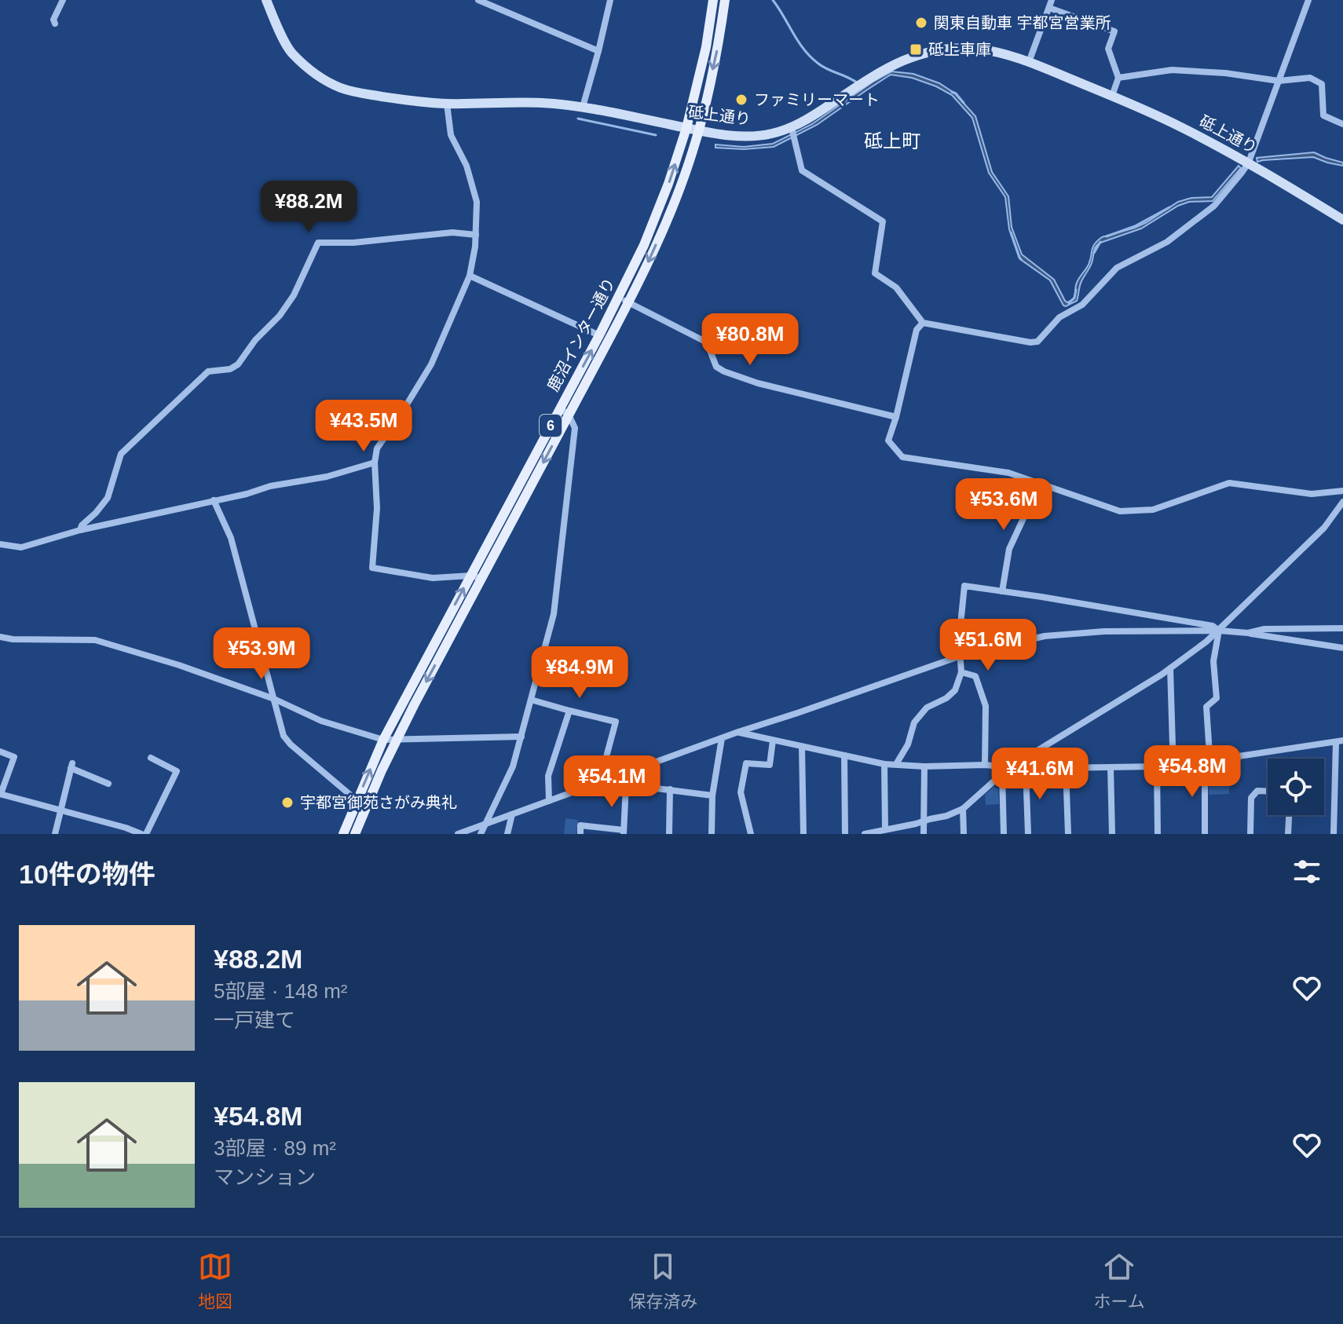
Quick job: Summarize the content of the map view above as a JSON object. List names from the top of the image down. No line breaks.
{"streets":{"main road":["鹿沼インター通り","6"],"street":["砥上通り"]},"crossings":[["砥上通り","鹿沼インター通り"]],"districts":["砥上町"],"places":{"other":["関東自動車 宇都宮営業所","ファミリーマート","宇都宮御苑さがみ典礼"],"transit":["砥上車庫"]},"page":{"price":["¥88.2M","¥80.8M","¥43.5M","¥53.6M","¥51.6M","¥53.9M","¥84.9M","¥54.8M","¥41.6M","¥54.1M"],"heading":"10件の物件","list":[{"name":"¥88.2M","note":"5部屋 · 148 m² · 一戸建て"},{"name":"¥54.8M","note":"3部屋 · 89 m² · マンション"}],"tabs":["地図","保存済み","ホーム"]}}
